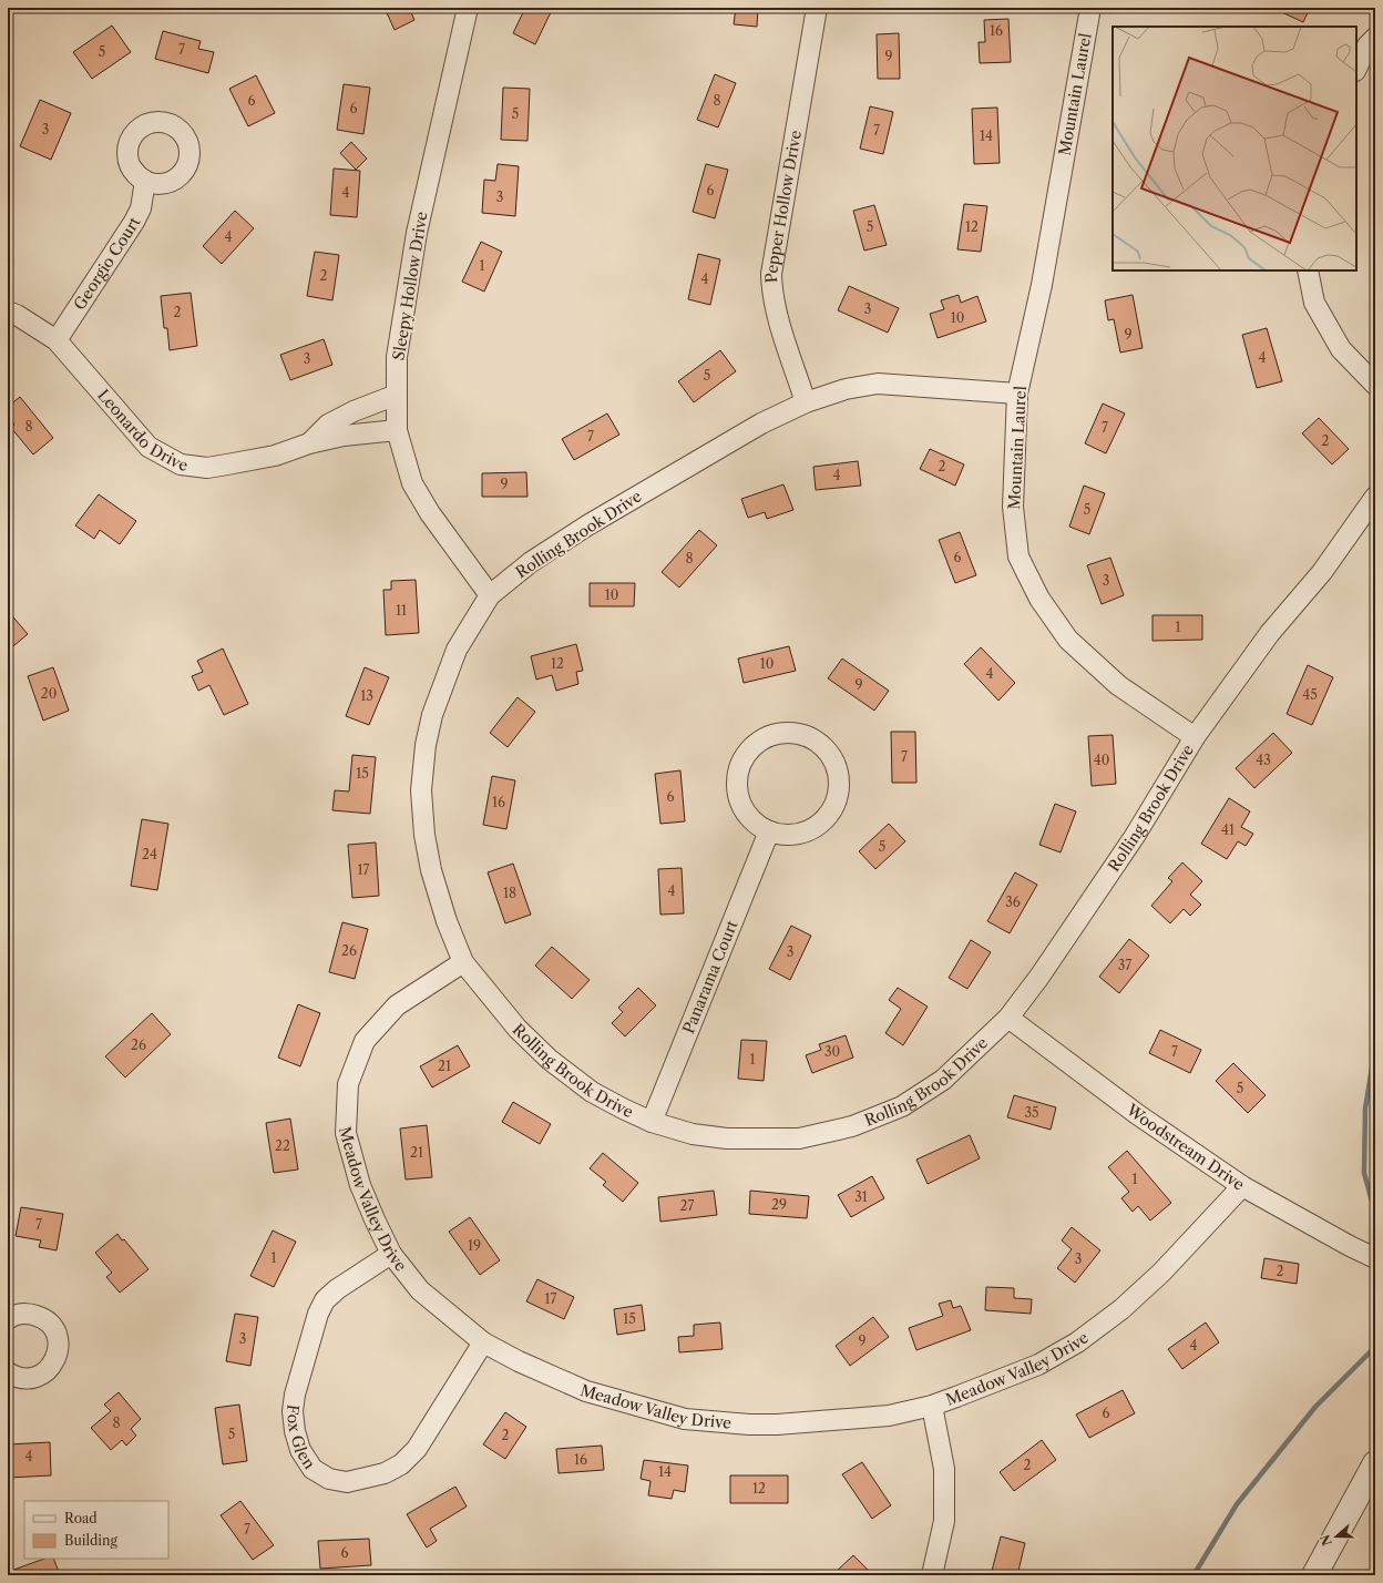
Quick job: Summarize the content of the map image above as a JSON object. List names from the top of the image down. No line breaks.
{"streets":{"street":["Mountain Laurel","Pepper Hollow Drive","Georgio Court","Sleepy Hollow Drive","Leonardo Drive","Rolling Brook Drive","Panarama Court","Woodstream Drive","Meadow Valley Drive","Fox Glen"]},"crossings":[["Mountain Laurel","Rolling Brook Drive"],["Pepper Hollow Drive","Rolling Brook Drive"],["Georgio Court","Leonardo Drive"],["Sleepy Hollow Drive","Leonardo Drive"],["Sleepy Hollow Drive","Rolling Brook Drive"],["Rolling Brook Drive","Panarama Court"],["Rolling Brook Drive","Woodstream Drive"],["Rolling Brook Drive","Meadow Valley Drive"],["Woodstream Drive","Meadow Valley Drive"],["Meadow Valley Drive","Fox Glen"]],"house_numbers":["16","7","5","9","6","8","6","5","3","7","14","6","4","3","5","12","4","1","2","4","3","2","10","9","4","3","5","8","7","7","2","2","4","9","5","6","8","3","10","11","1","12","10","4","9","20","45","13","7","40","43","15","6","16","41","5","24","17","4","18","36","26","3","37","26","30","7","1","21","5","35","22","21","1","31","29","27","7","19","1","3","2","17","15","3","9","4","6","8","5","2","4","16","2","14","12","7","6"],"legend":["Road","Building"],"north":"left"}
